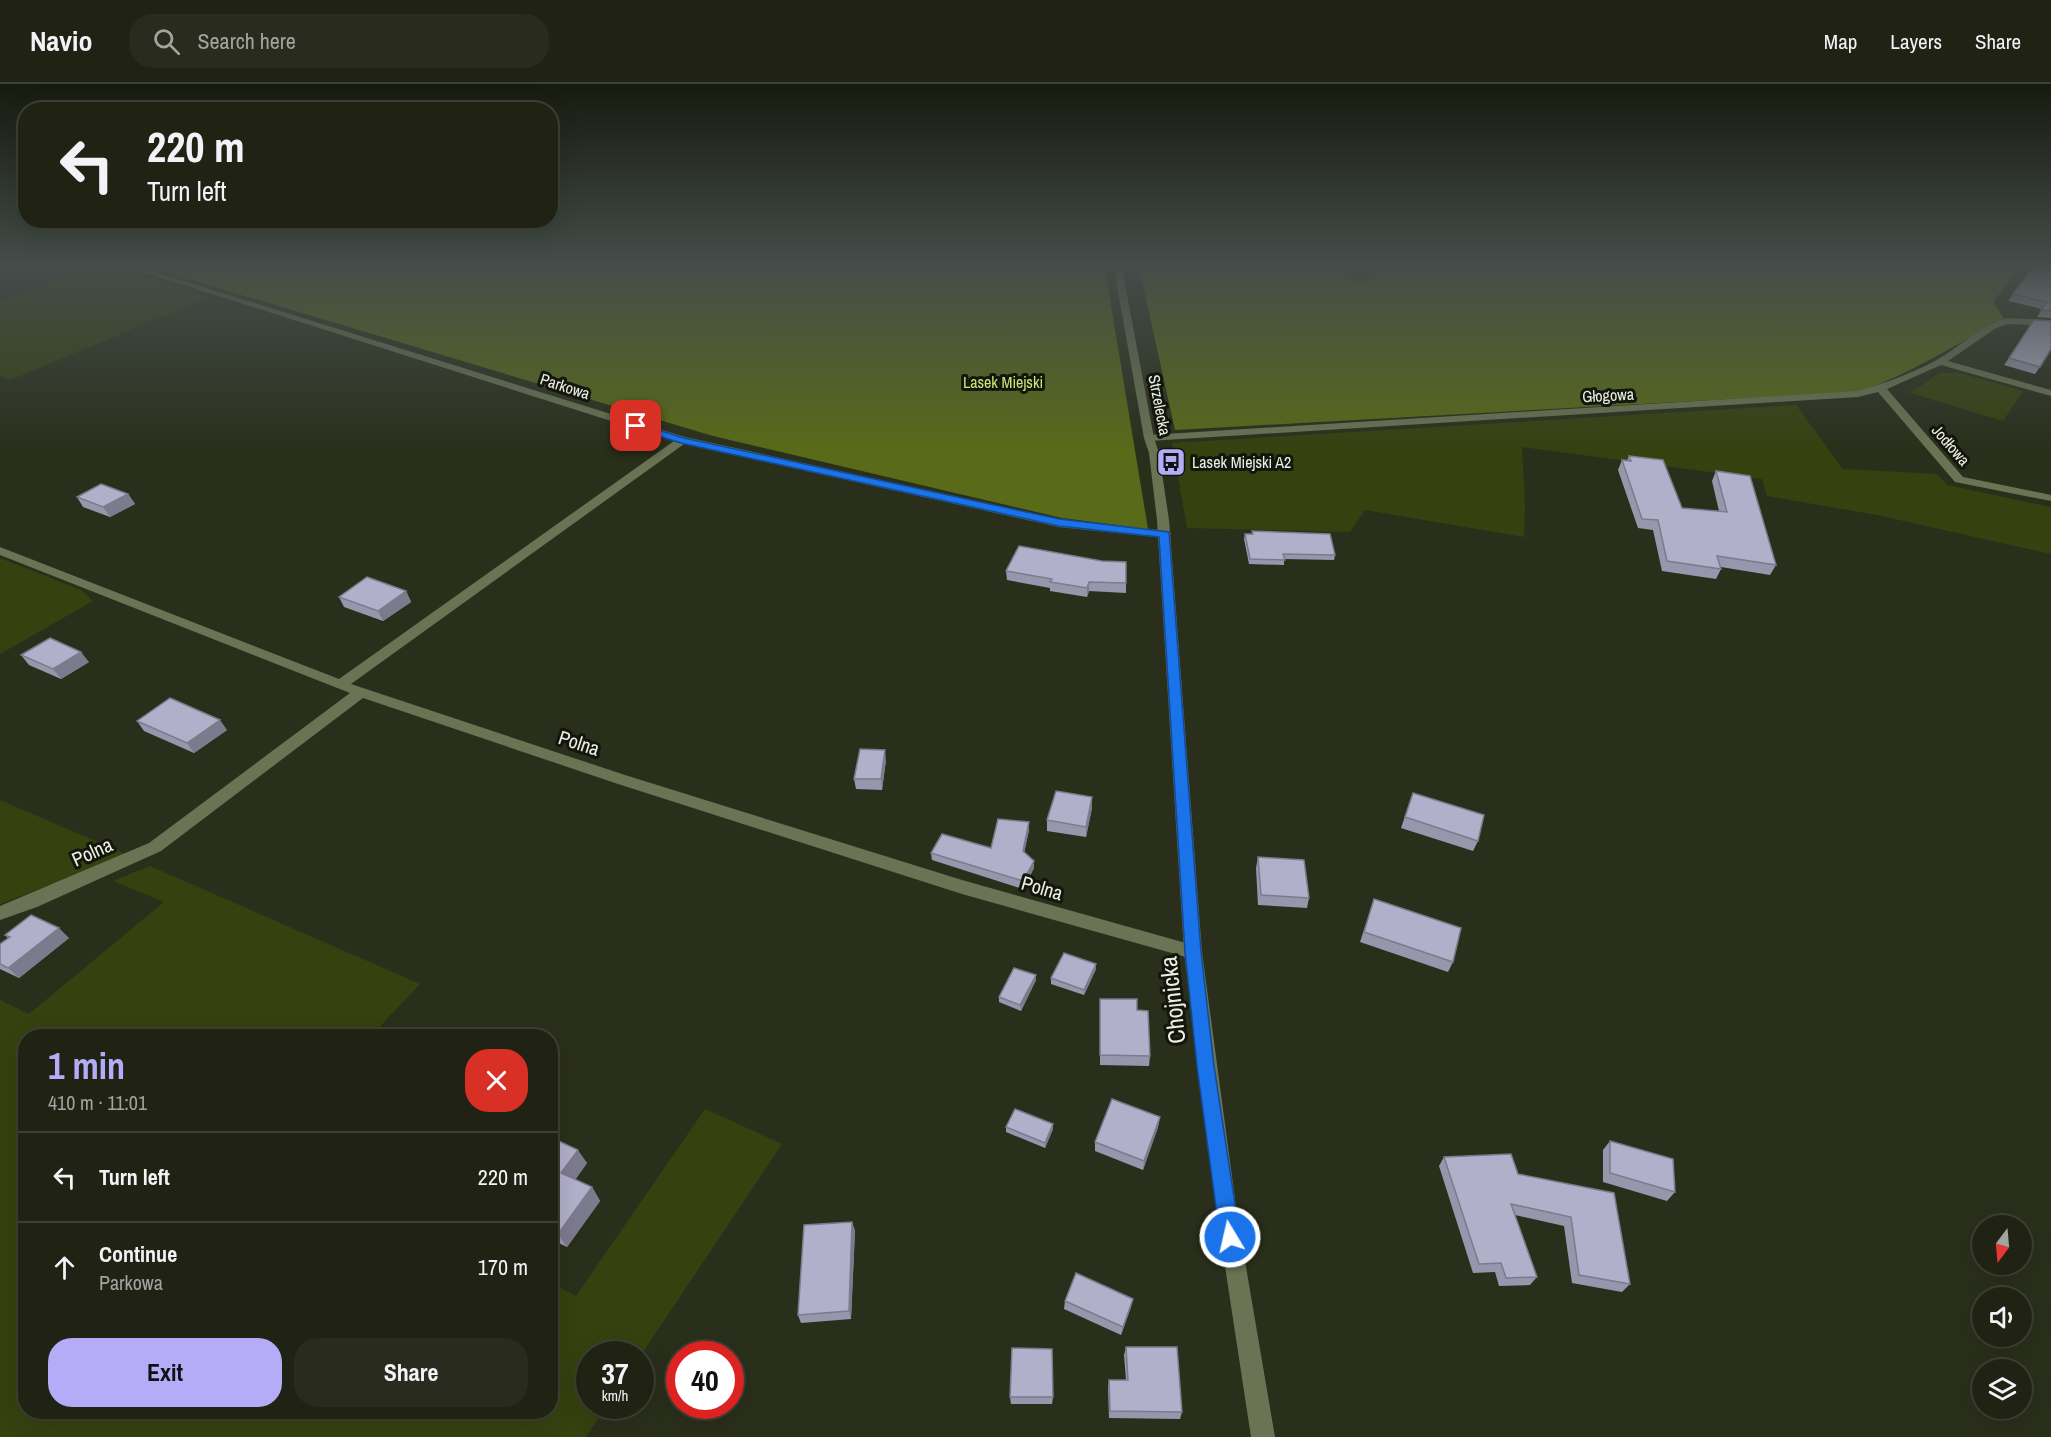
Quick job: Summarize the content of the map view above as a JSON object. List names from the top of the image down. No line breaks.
{"streets":{"street":["Parkowa","Głogowa","Strzelecka","Jodłowa","Polna","Chojnicka"]},"crossings":[["Parkowa","Strzelecka"],["Głogowa","Strzelecka"],["Głogowa","Jodłowa"],["Strzelecka","Chojnicka"],["Polna","Chojnicka"]],"parks":["Lasek Miejski"],"places":{"bus stop":["Lasek Miejski A2"]},"north":"bottom","page":{"header":"Navio","search":"Search here","nav":["Map","Layers","Share"],"turn":["220 m","Turn left"],"heading":["1 min","410 m · 11:01"],"list":[{"name":"Turn left","value":"220 m"},{"name":"Continue","note":"Parkowa","value":"170 m"}],"buttons":["Exit","Share"],"speed":"37 km/h","limit":"40"}}
